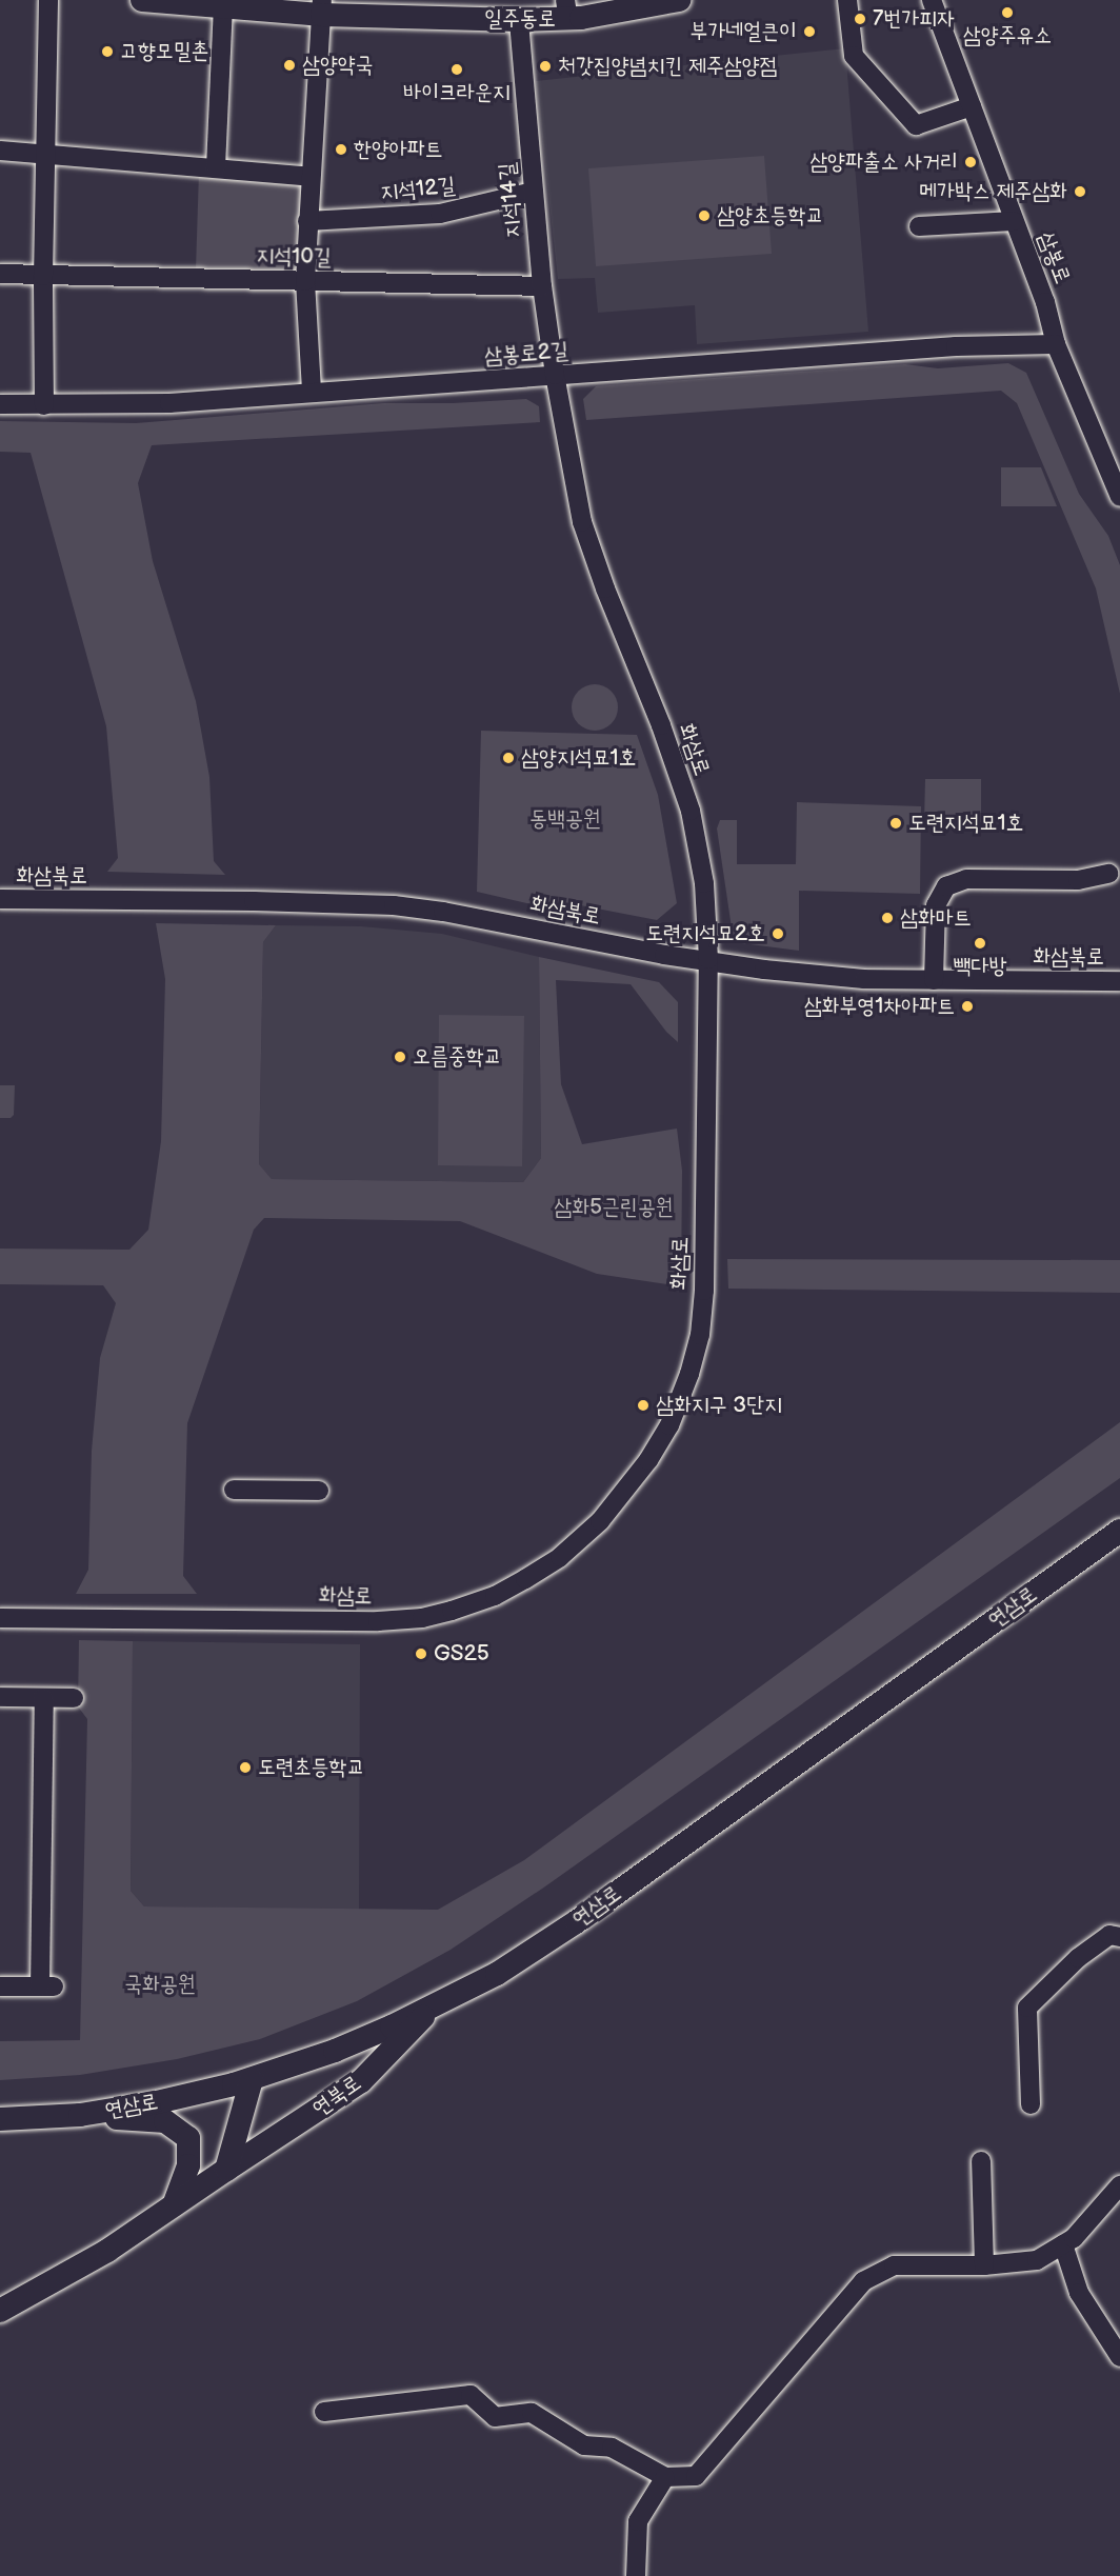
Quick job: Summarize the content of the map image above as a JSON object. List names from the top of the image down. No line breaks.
{"streets":{"main road":["일주동로","연삼로","연북로"],"street":["지석12길","지석14길","지석10길","삼봉로","삼봉로2길","화삼로","화삼북로"]},"crossings":[["일주동로","지석14길"],["지석12길","지석14길"],["지석14길","지석10길"],["지석14길","삼봉로2길"],["지석14길","화삼로"],["삼봉로","삼봉로2길"],["삼봉로2길","화삼로"],["화삼로","화삼북로"],["연삼로","연북로"]],"parks":["동백공원","삼화5근린공원","국화공원"],"places":["삼양주유소","7번가피자","부가네얼큰이","고향모밀촌","삼양약국","처갓집양념치킨 제주삼양점","바이크라운지","한양아파트","삼양파출소 사거리","메가박스 제주삼화","삼양초등학교","삼양지석묘1호","도련지석묘1호","삼화마트","도련지석묘2호","빽다방","삼화부영1차아파트","오름중학교","삼화지구 3단지","GS25","도련초등학교"]}
